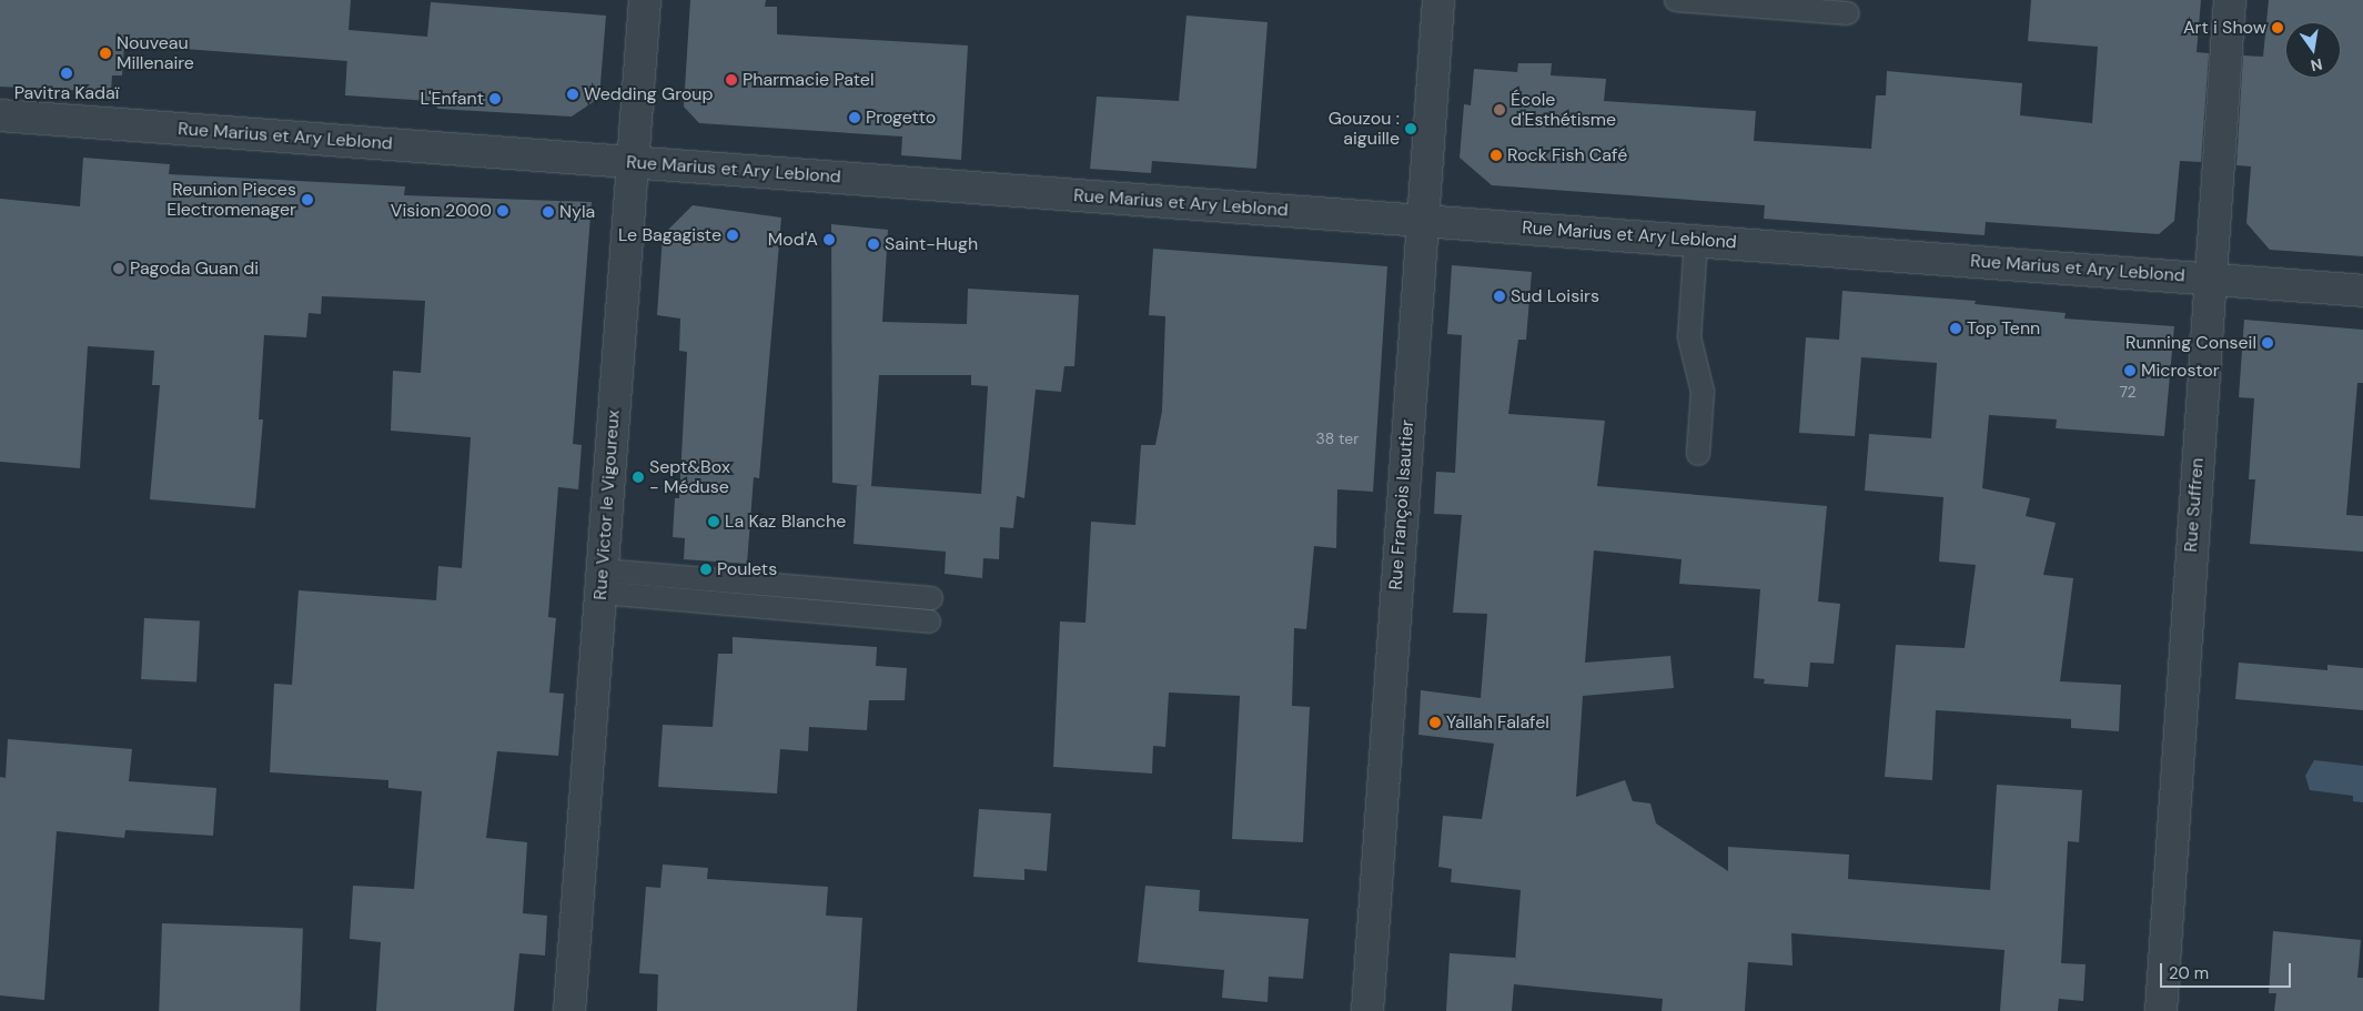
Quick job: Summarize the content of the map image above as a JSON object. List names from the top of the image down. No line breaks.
{"streets":{"street":["Rue Marius et Ary Leblond","Rue Victor le Vigoureux","Rue François Isautier","Rue Suffren"]},"crossings":[["Rue Marius et Ary Leblond","Rue Victor le Vigoureux"],["Rue Marius et Ary Leblond","Rue François Isautier"],["Rue Marius et Ary Leblond","Rue Suffren"]],"places":["Art i Show","Nouveau Millenaire","Pavitra Kadaï","Pharmacie Patel","Wedding Group","L'Enfant","École d'Esthétisme","Progetto","Gouzou : aiguille","Rock Fish Café","Reunion Pieces Electromenager","Vision 2000","Nyla","Le Bagagiste","Mod'A","Saint-Hugh","Pagoda Guan di","Sud Loisirs","Top Tenn","Running Conseil","Microstor","Sept&Box - Méduse","La Kaz Blanche","Poulets","Yallah Falafel"],"house_numbers":["72","38 ter"],"scale_bar":"20 m","north":"bottom"}
